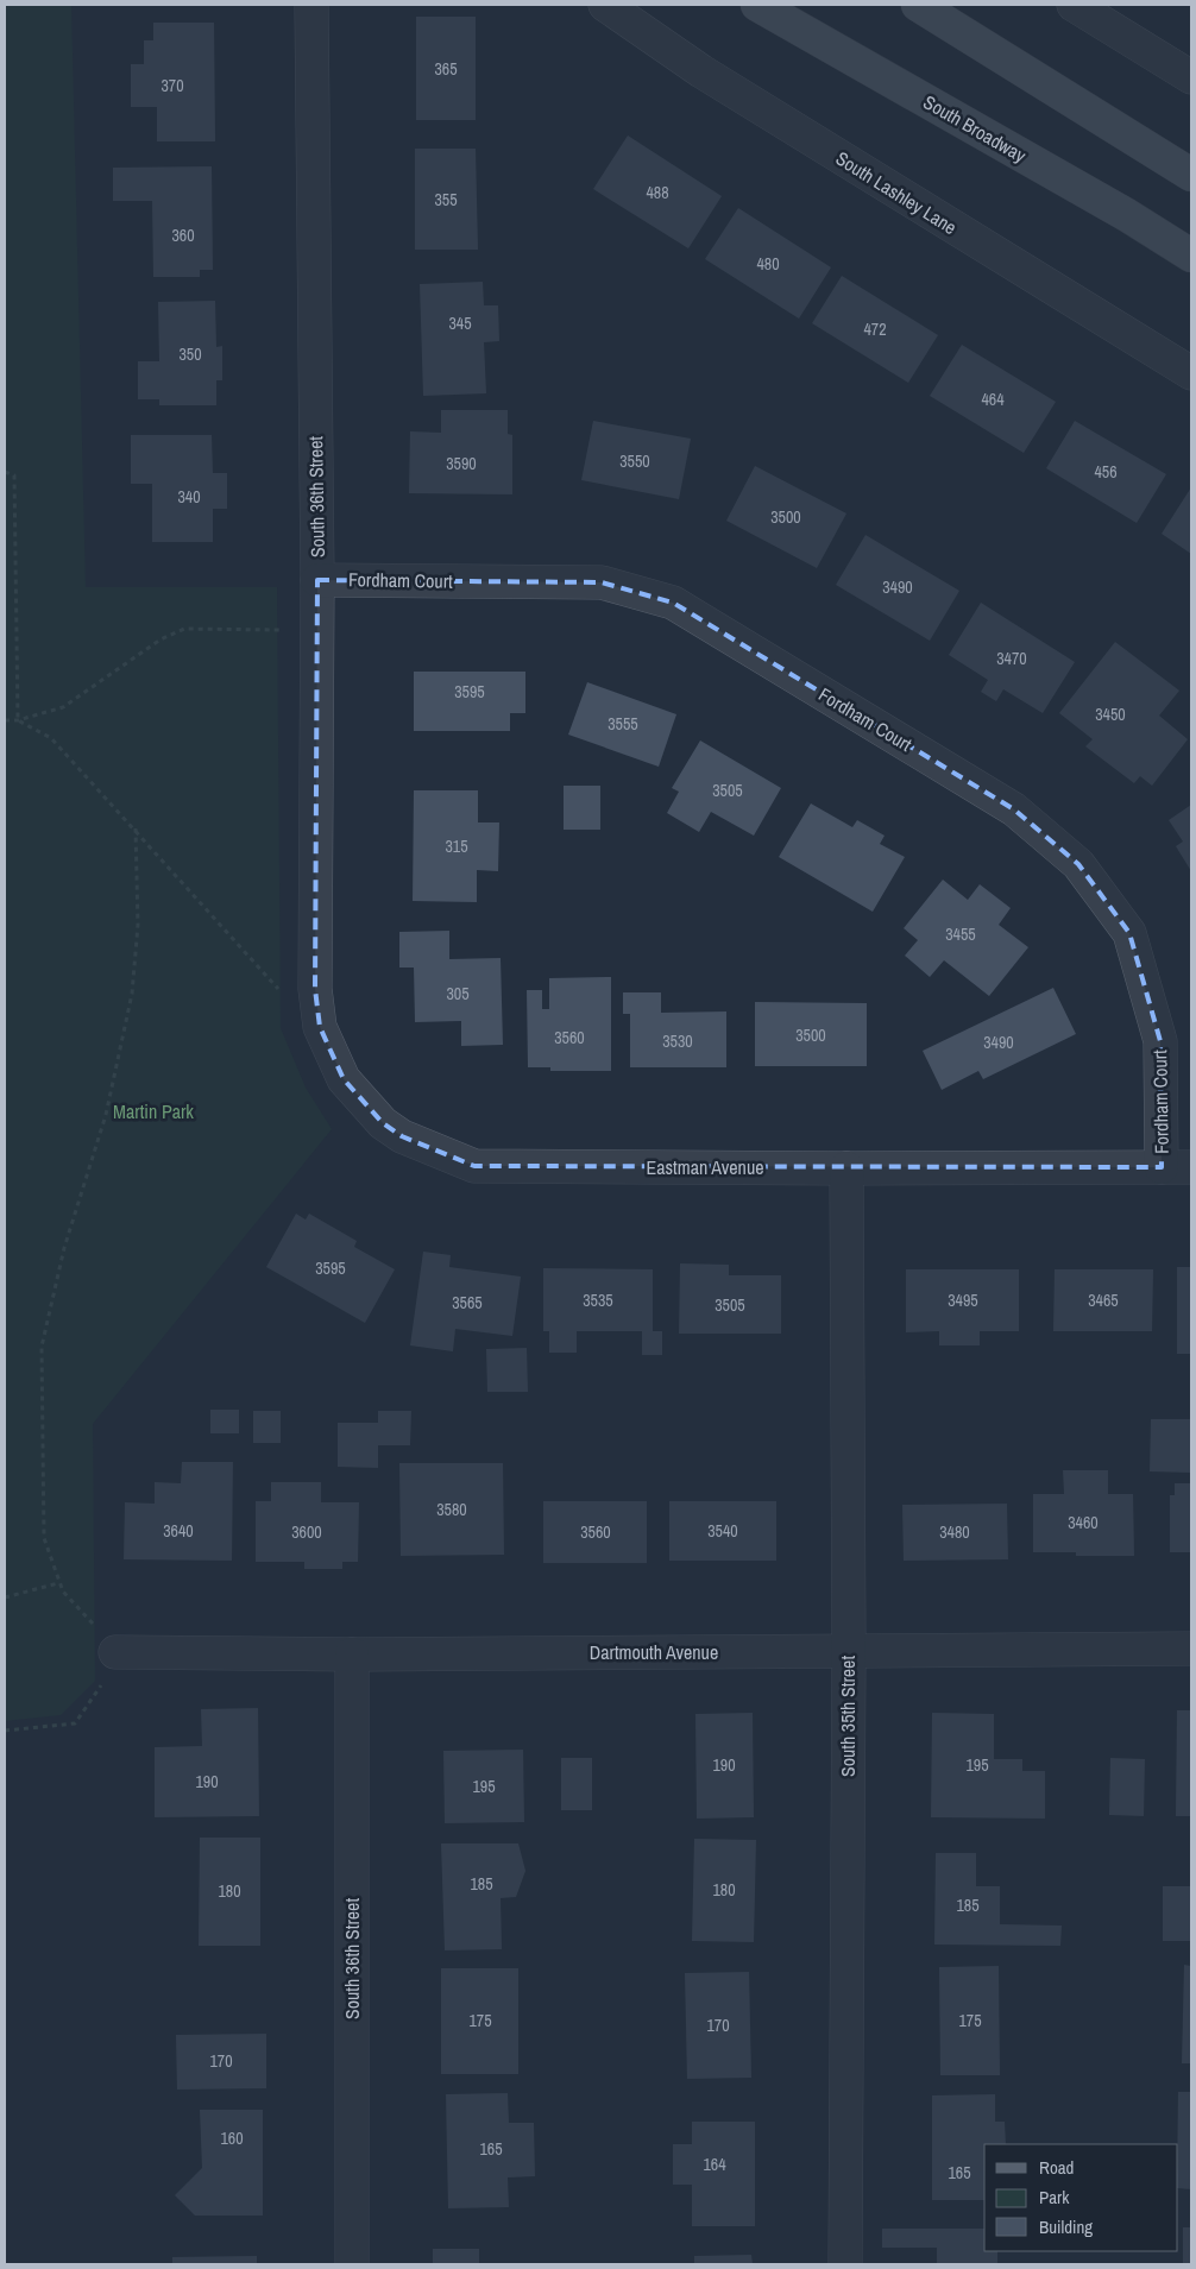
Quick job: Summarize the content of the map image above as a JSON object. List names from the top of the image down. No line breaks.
{"streets":{"main road":["South Broadway"],"street":["South Lashley Lane","South 36th Street","Fordham Court","Eastman Avenue","Dartmouth Avenue","South 35th Street"]},"crossings":[["South 36th Street","Fordham Court"],["South 36th Street","Eastman Avenue"],["South 36th Street","Dartmouth Avenue"],["Fordham Court","Eastman Avenue"],["Eastman Avenue","South 35th Street"],["Dartmouth Avenue","South 35th Street"]],"parks":["Martin Park"],"house_numbers":["365","370","488","355","360","480","345","472","350","464","3550","3590","456","340","3500","3490","3470","3595","3450","3555","3505","315","3455","305","3500","3560","3530","3490","3595","3535","3495","3465","3565","3505","3580","3460","3640","3540","3600","3560","3480","190","195","190","195","185","180","180","185","175","175","170","170","160","165","164","165"],"legend":["Road","Park","Building"]}
